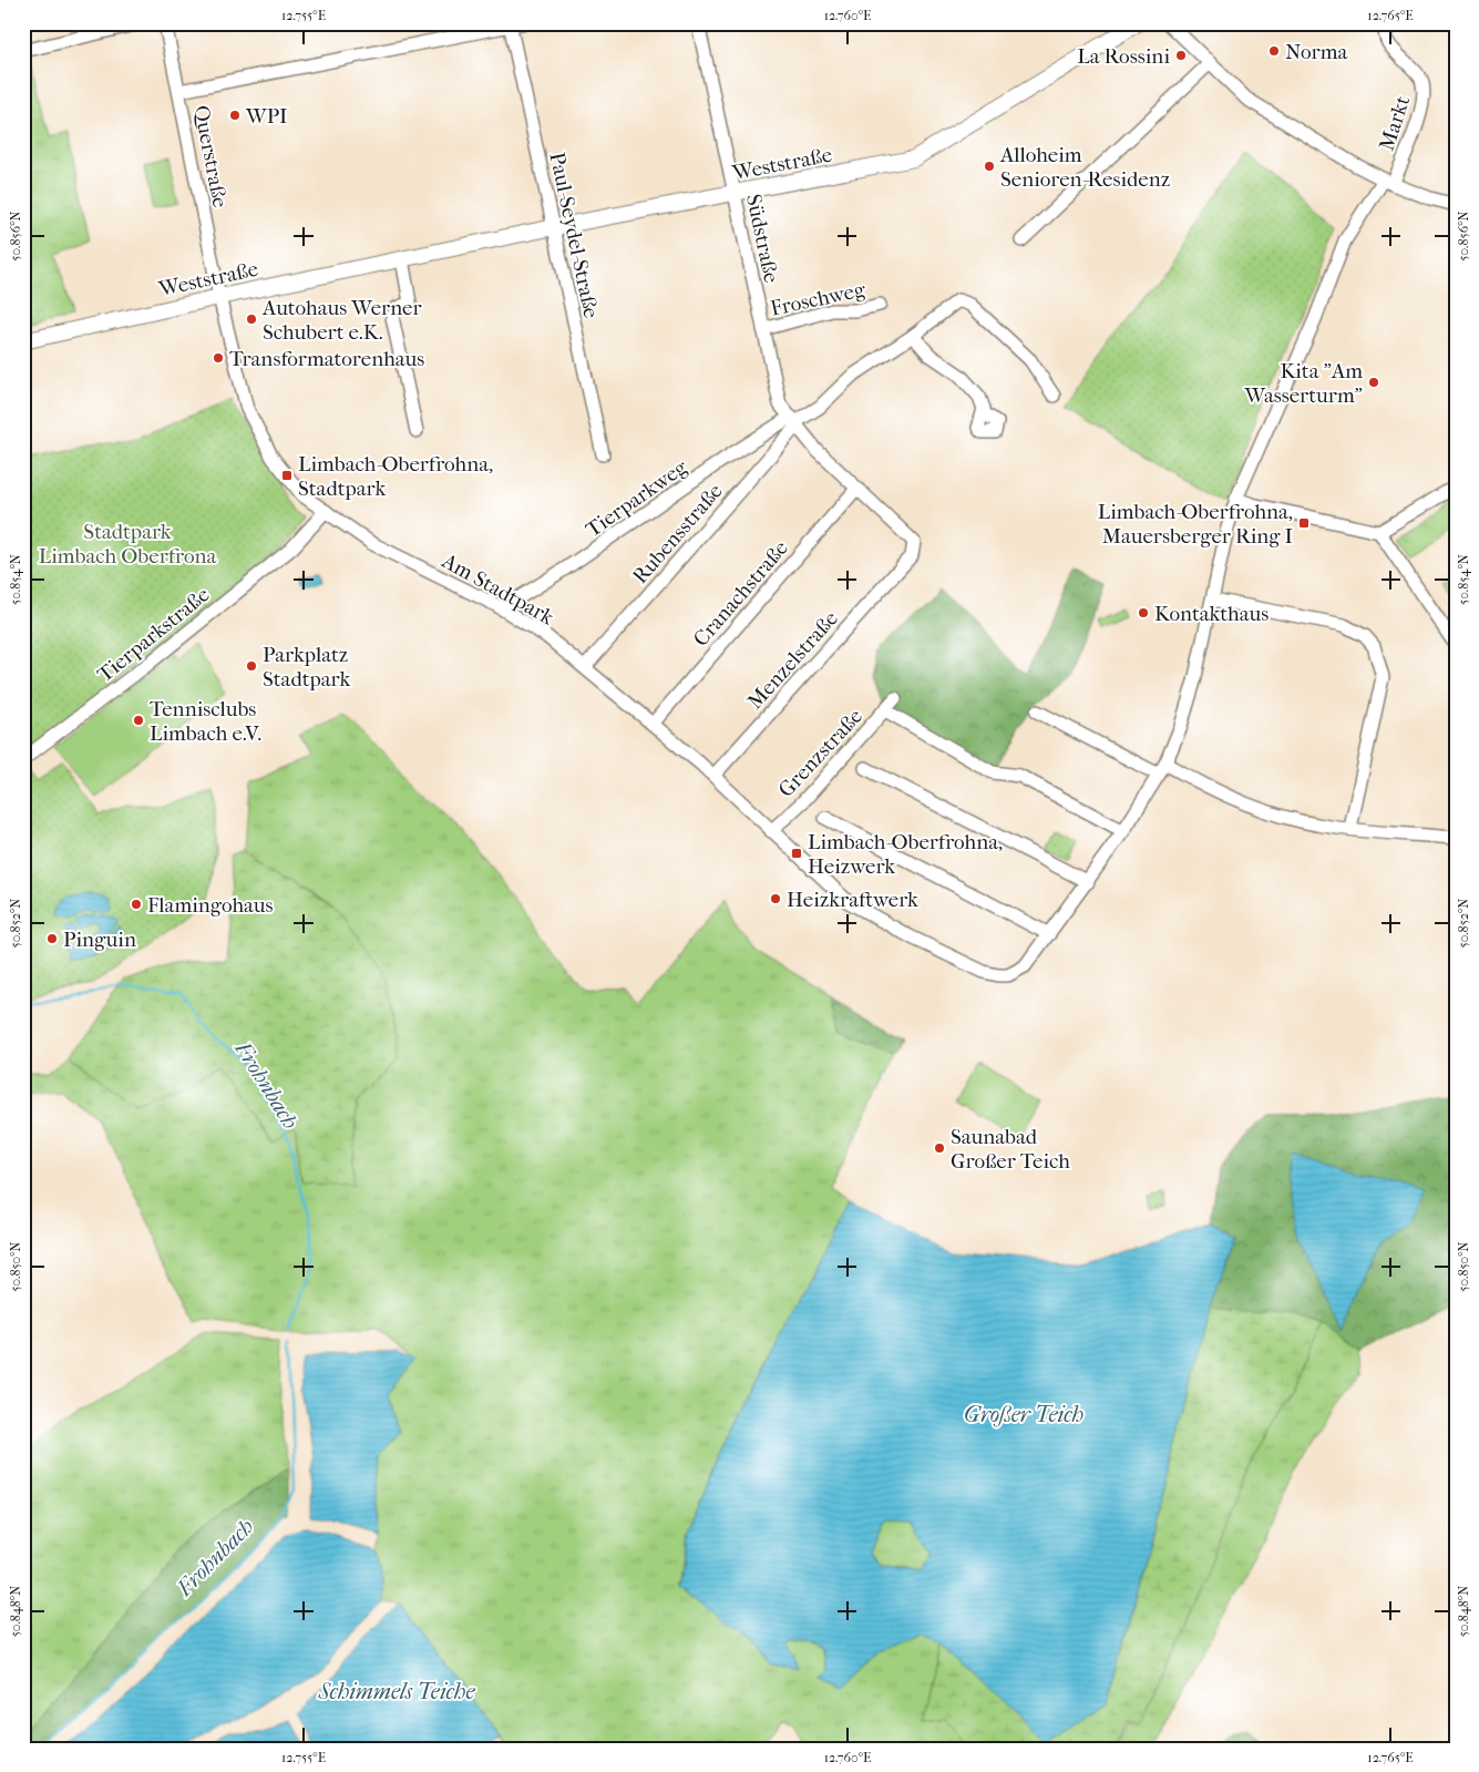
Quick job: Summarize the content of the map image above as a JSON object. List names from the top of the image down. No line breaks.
{"streets":{"main road":["Weststraße"],"street":["Markt","Querstraße","Paul-Seydel-Straße","Südstraße","Froschweg","Tierparkweg","Rubensstraße","Am Stadtpark","Cranachstraße","Tierparkstraße","Menzelstraße","Grenzstraße"]},"crossings":[["Markt","Am Stadtpark"],["Querstraße","Weststraße"],["Querstraße","Am Stadtpark"],["Weststraße","Paul-Seydel-Straße"],["Weststraße","Südstraße"],["Weststraße","Am Stadtpark"],["Südstraße","Froschweg"],["Südstraße","Tierparkweg"],["Südstraße","Rubensstraße"],["Südstraße","Cranachstraße"],["Südstraße","Menzelstraße"],["Tierparkweg","Rubensstraße"],["Tierparkweg","Am Stadtpark"],["Rubensstraße","Am Stadtpark"],["Am Stadtpark","Cranachstraße"],["Am Stadtpark","Tierparkstraße"],["Am Stadtpark","Menzelstraße"],["Am Stadtpark","Grenzstraße"]],"water":["Frohnbach","Großer Teich","Schimmels Teiche"],"parks":["Stadtpark Limbach Oberfrona"],"places":{"other":["Norma","La Rossini","WPI","Alloheim Senioren-Residenz","Autohaus Werner Schubert e.K.","Transformatorenhaus","Kita \"Am Wasserturm\"","Kontakthaus","Parkplatz Stadtpark","Tennisclubs Limbach e.V.","Heizkraftwerk","Flamingohaus","Pinguin","Saunabad Großer Teich"],"transit":["Limbach-Oberfrohna, Stadtpark","Limbach-Oberfrohna, Mauersberger Ring I","Limbach-Oberfrohna, Heizwerk"]},"coordinates":["12.755°E","12.760°E","12.765°E","50.856°N","50.854°N","50.852°N","50.850°N","50.848°N"]}
